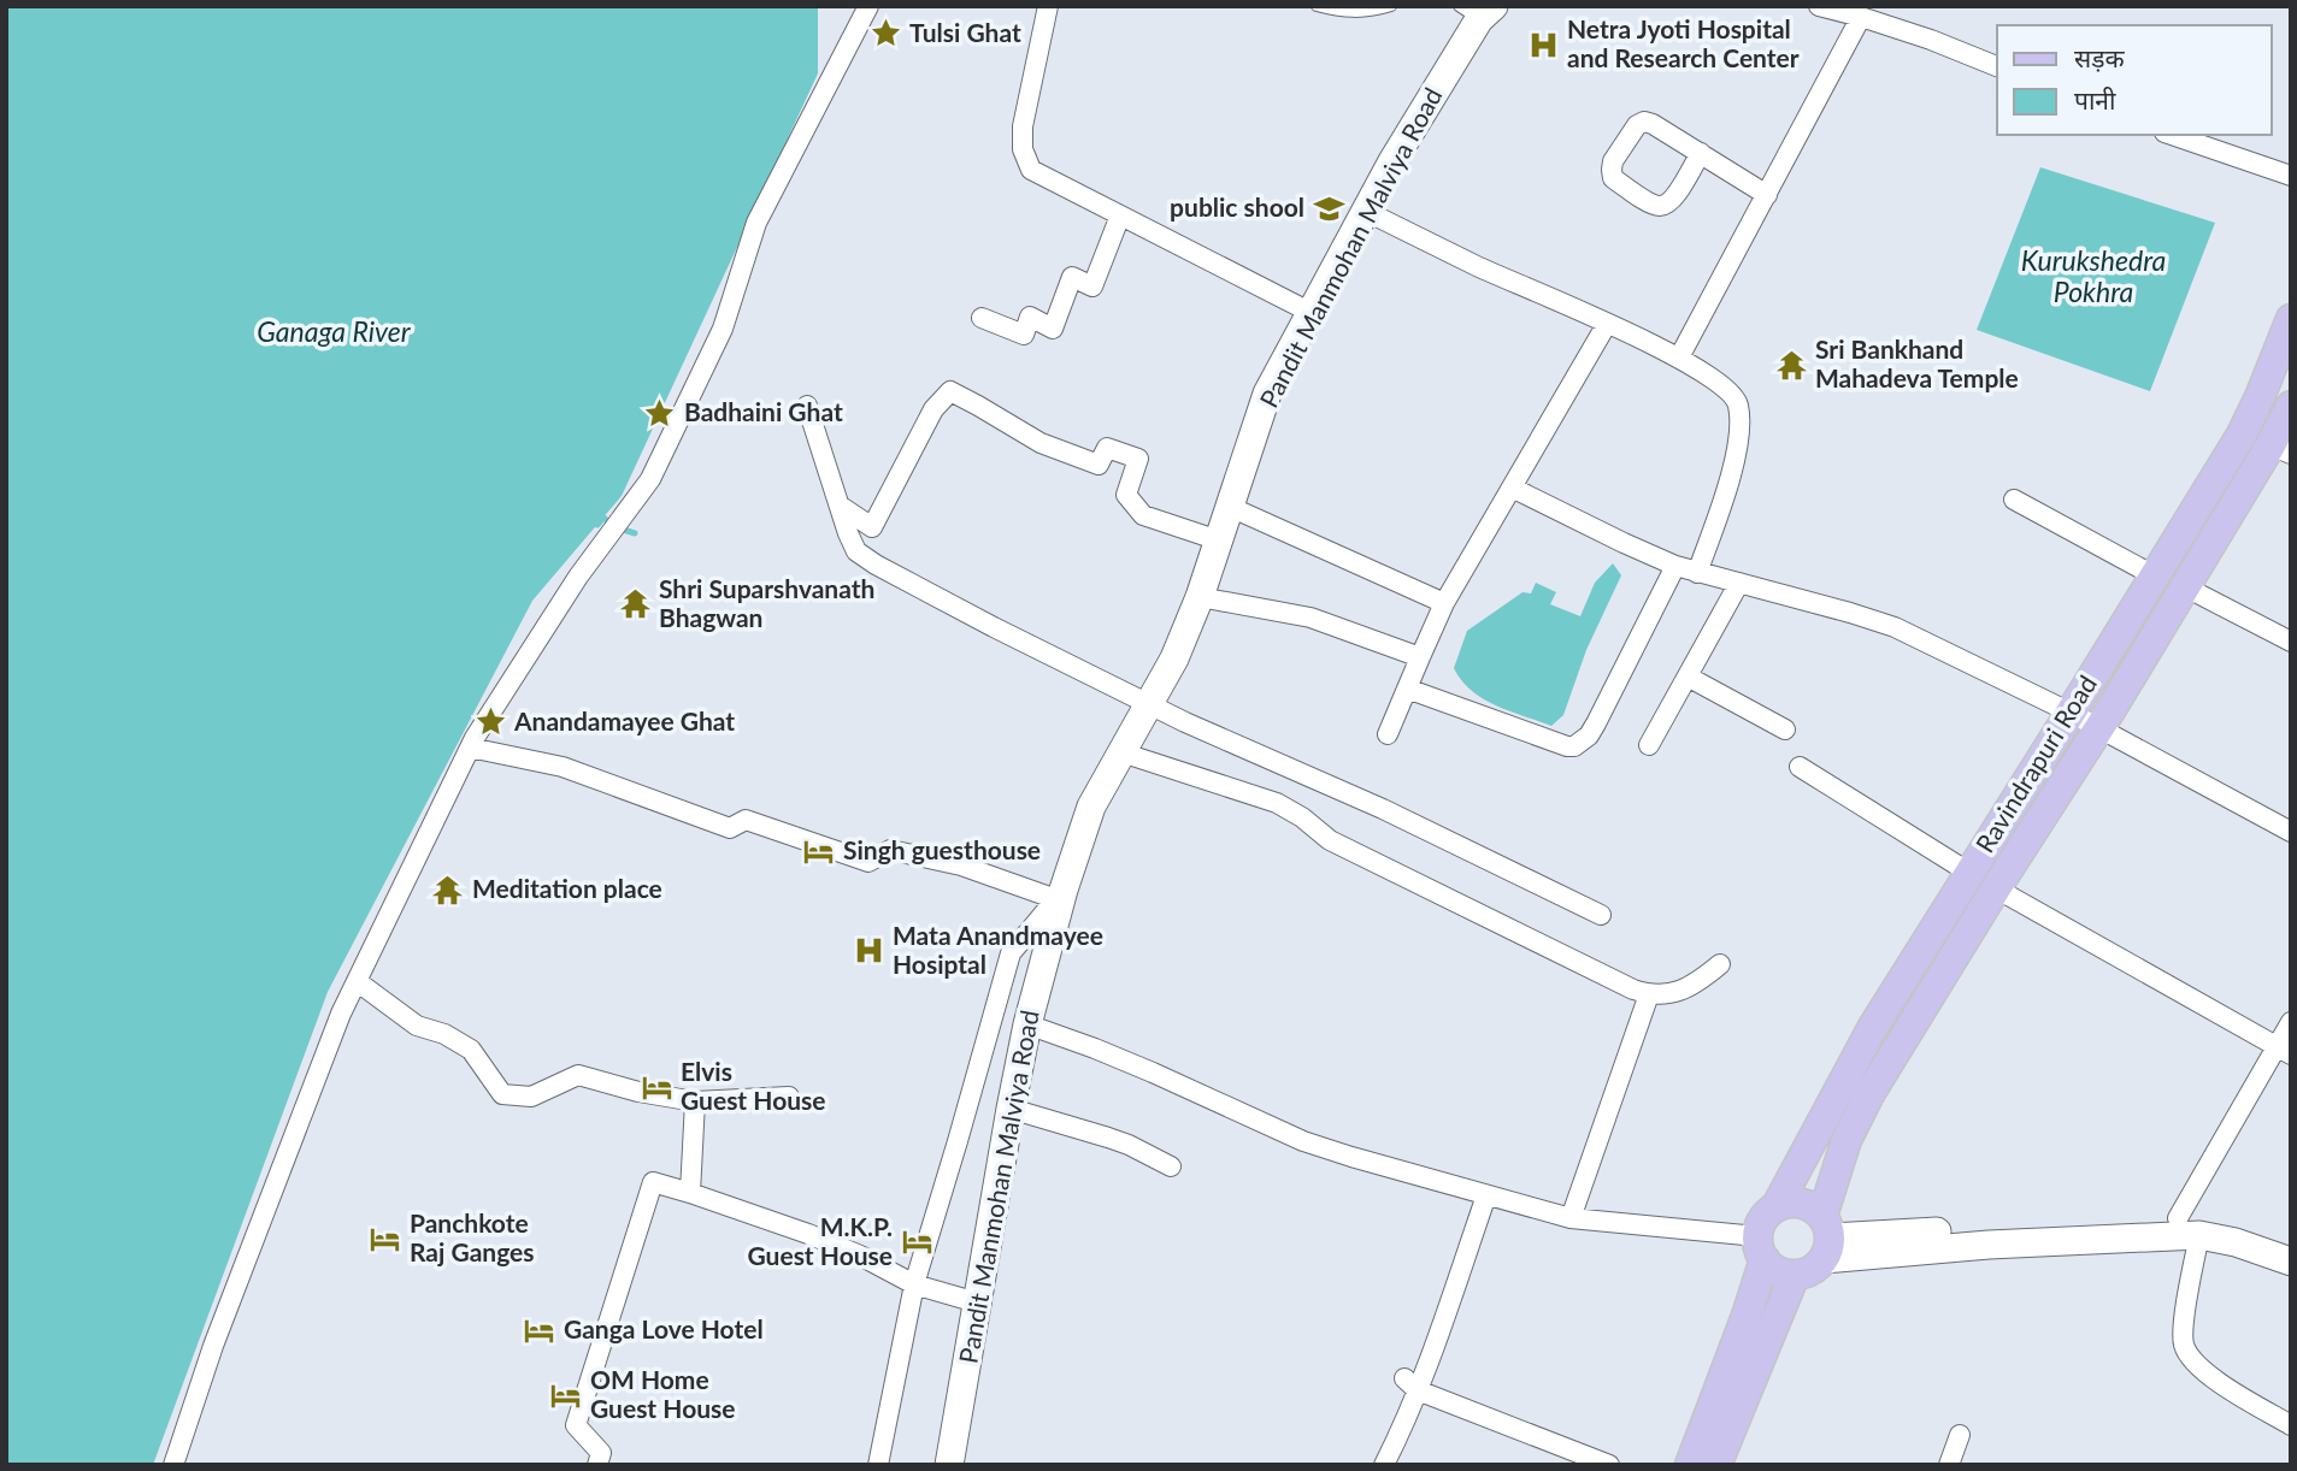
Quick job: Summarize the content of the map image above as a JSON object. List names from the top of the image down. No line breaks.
{"streets":{"main road":["Ravindrapuri Road"],"street":["Pandit Manmohan Malviya Road"]},"water":["Kurukshedra Pokhra","Ganaga River"],"places":{"place":["Tulsi Ghat","Badhaini Ghat","Anandamayee Ghat"],"hospital":["Netra Jyoti Hospital and Research Center","Mata Anandmayee Hosiptal"],"school or university":["public shool"],"temple":["Sri Bankhand Mahadeva Temple","Shri Suparshvanath Bhagwan","Meditation place"],"hotel":["Singh guesthouse","Elvis Guest House","Panchkote Raj Ganges","M.K.P. Guest House","Ganga Love Hotel","OM Home Guest House"]},"legend":["सड़क","पानी"]}
